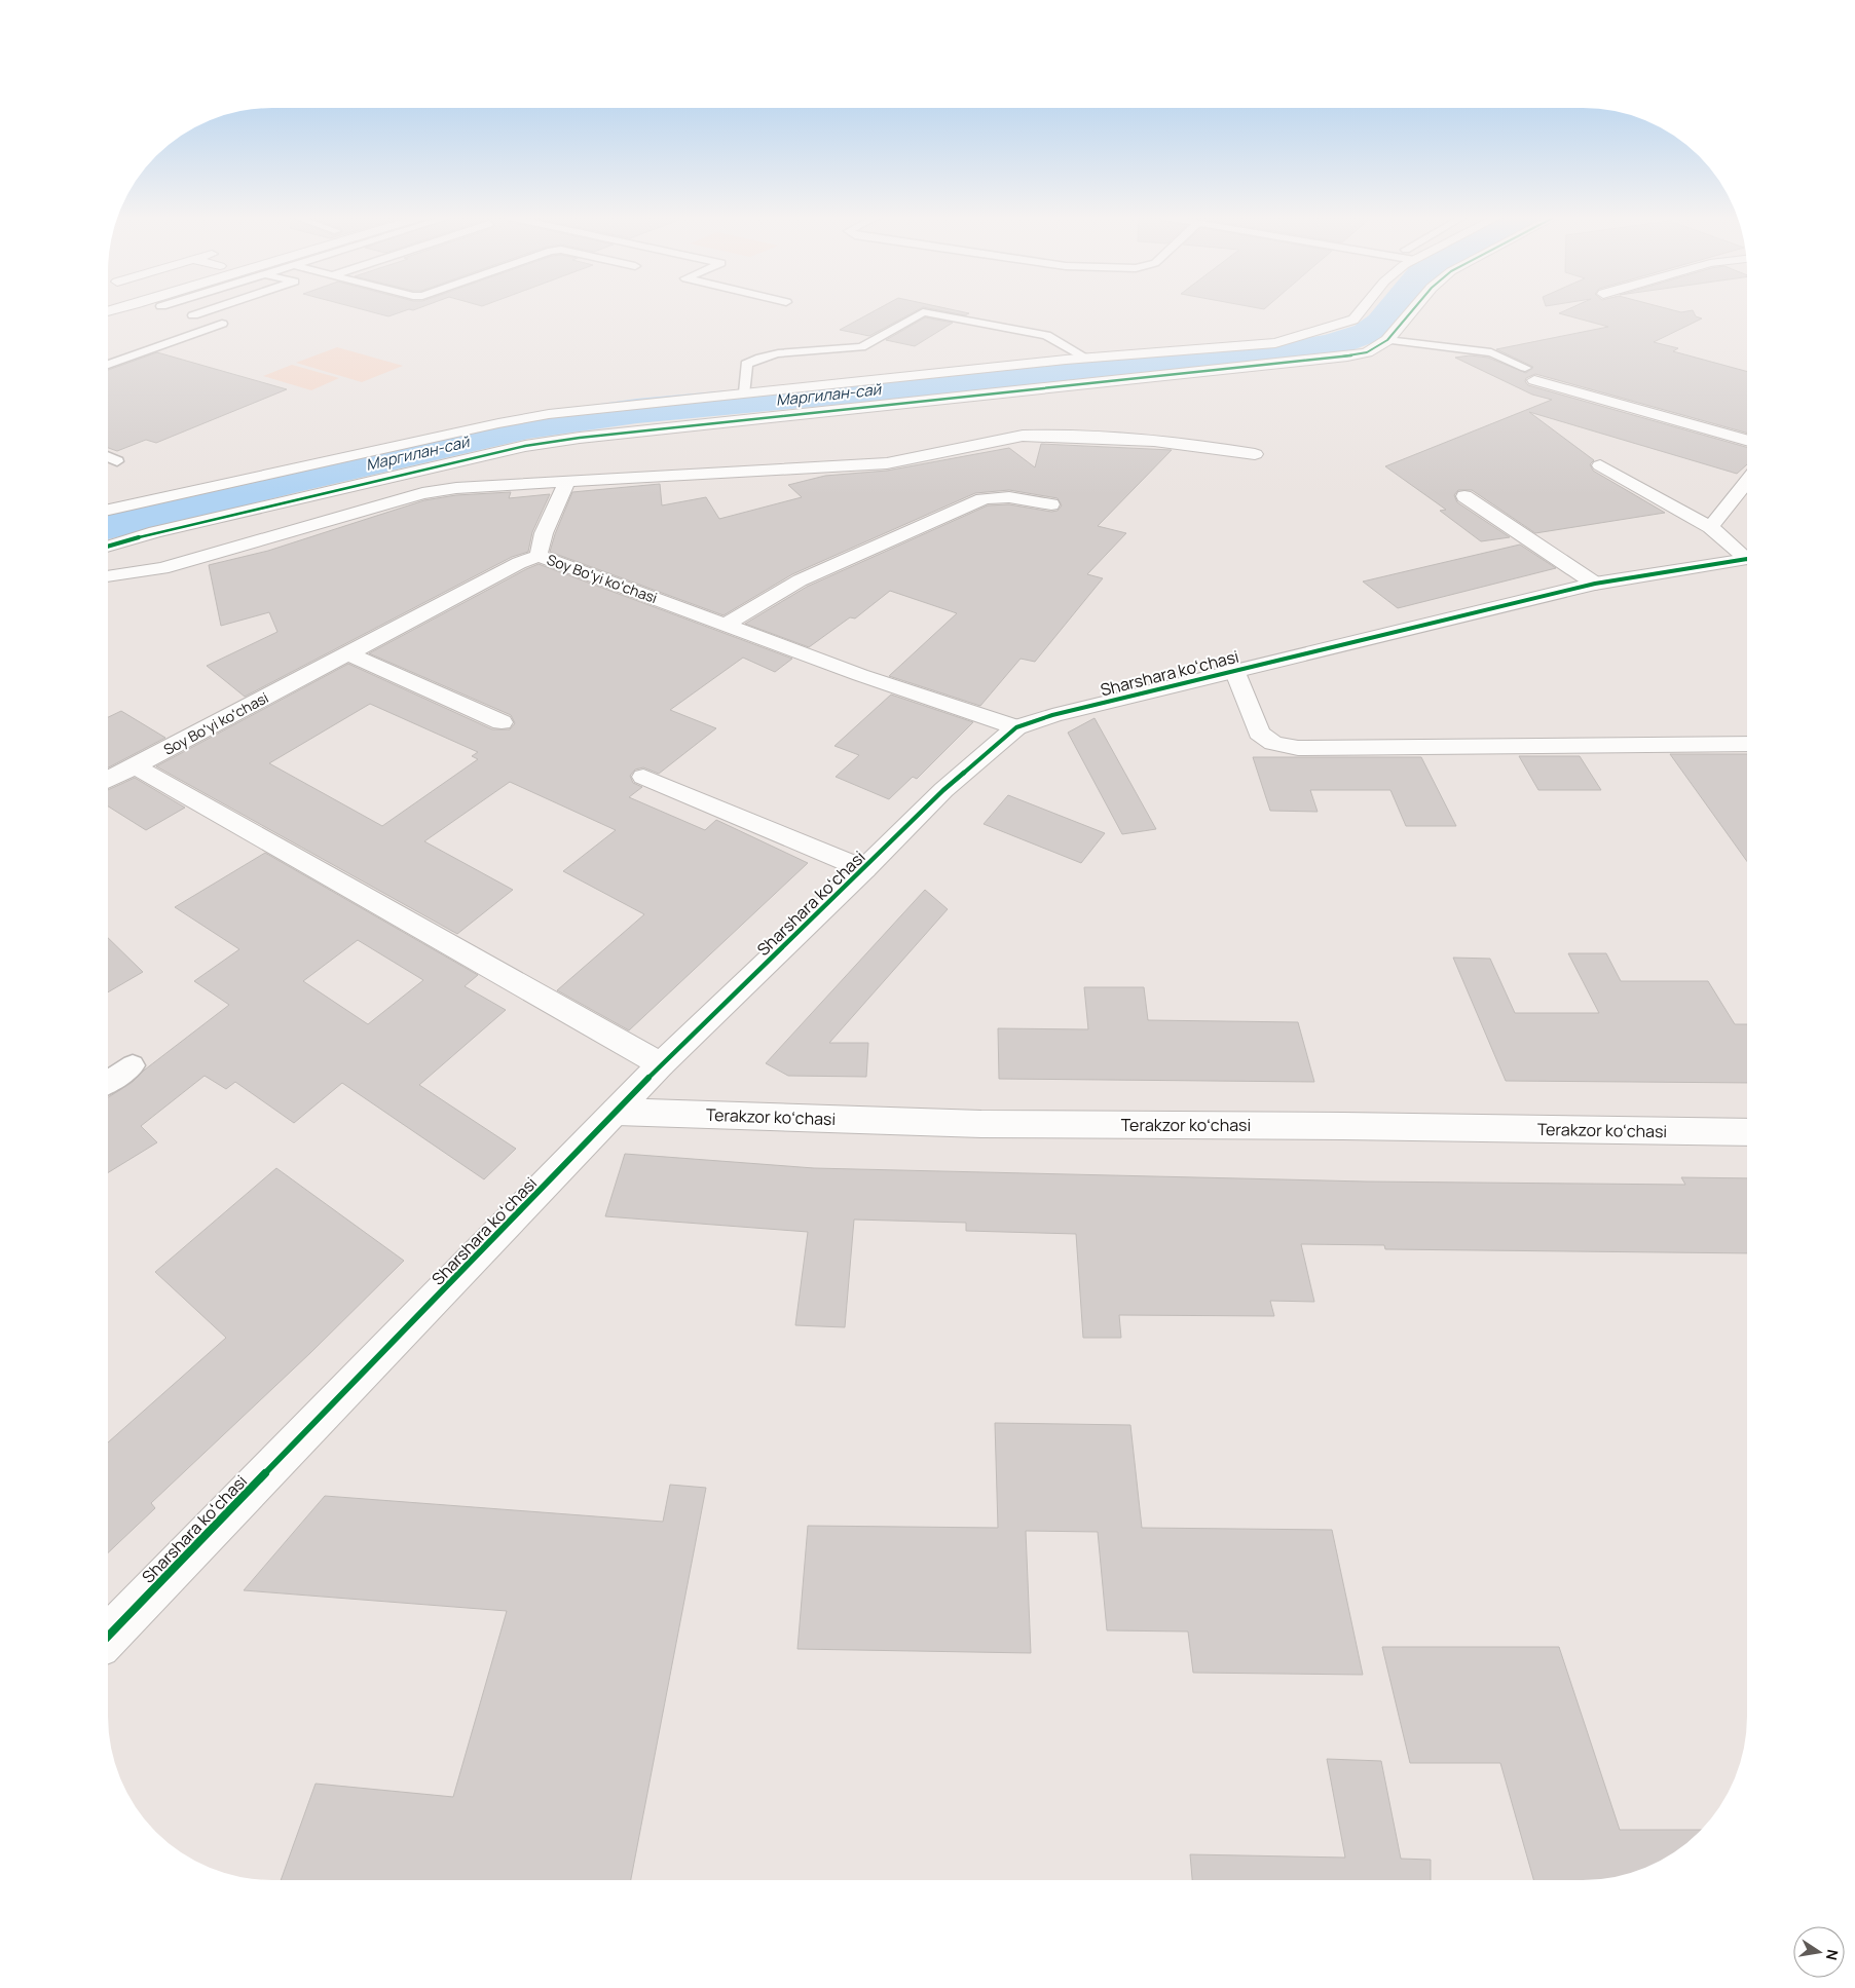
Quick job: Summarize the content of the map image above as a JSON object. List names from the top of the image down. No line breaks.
{"streets":{"main road":["Soy Boʻyi koʻchasi","Sharshara koʻchasi","Terakzor koʻchasi"]},"crossings":[["Soy Boʻyi koʻchasi","Sharshara koʻchasi"],["Sharshara koʻchasi","Terakzor koʻchasi"]],"water":["Маргилан-сай"],"north":"right"}
